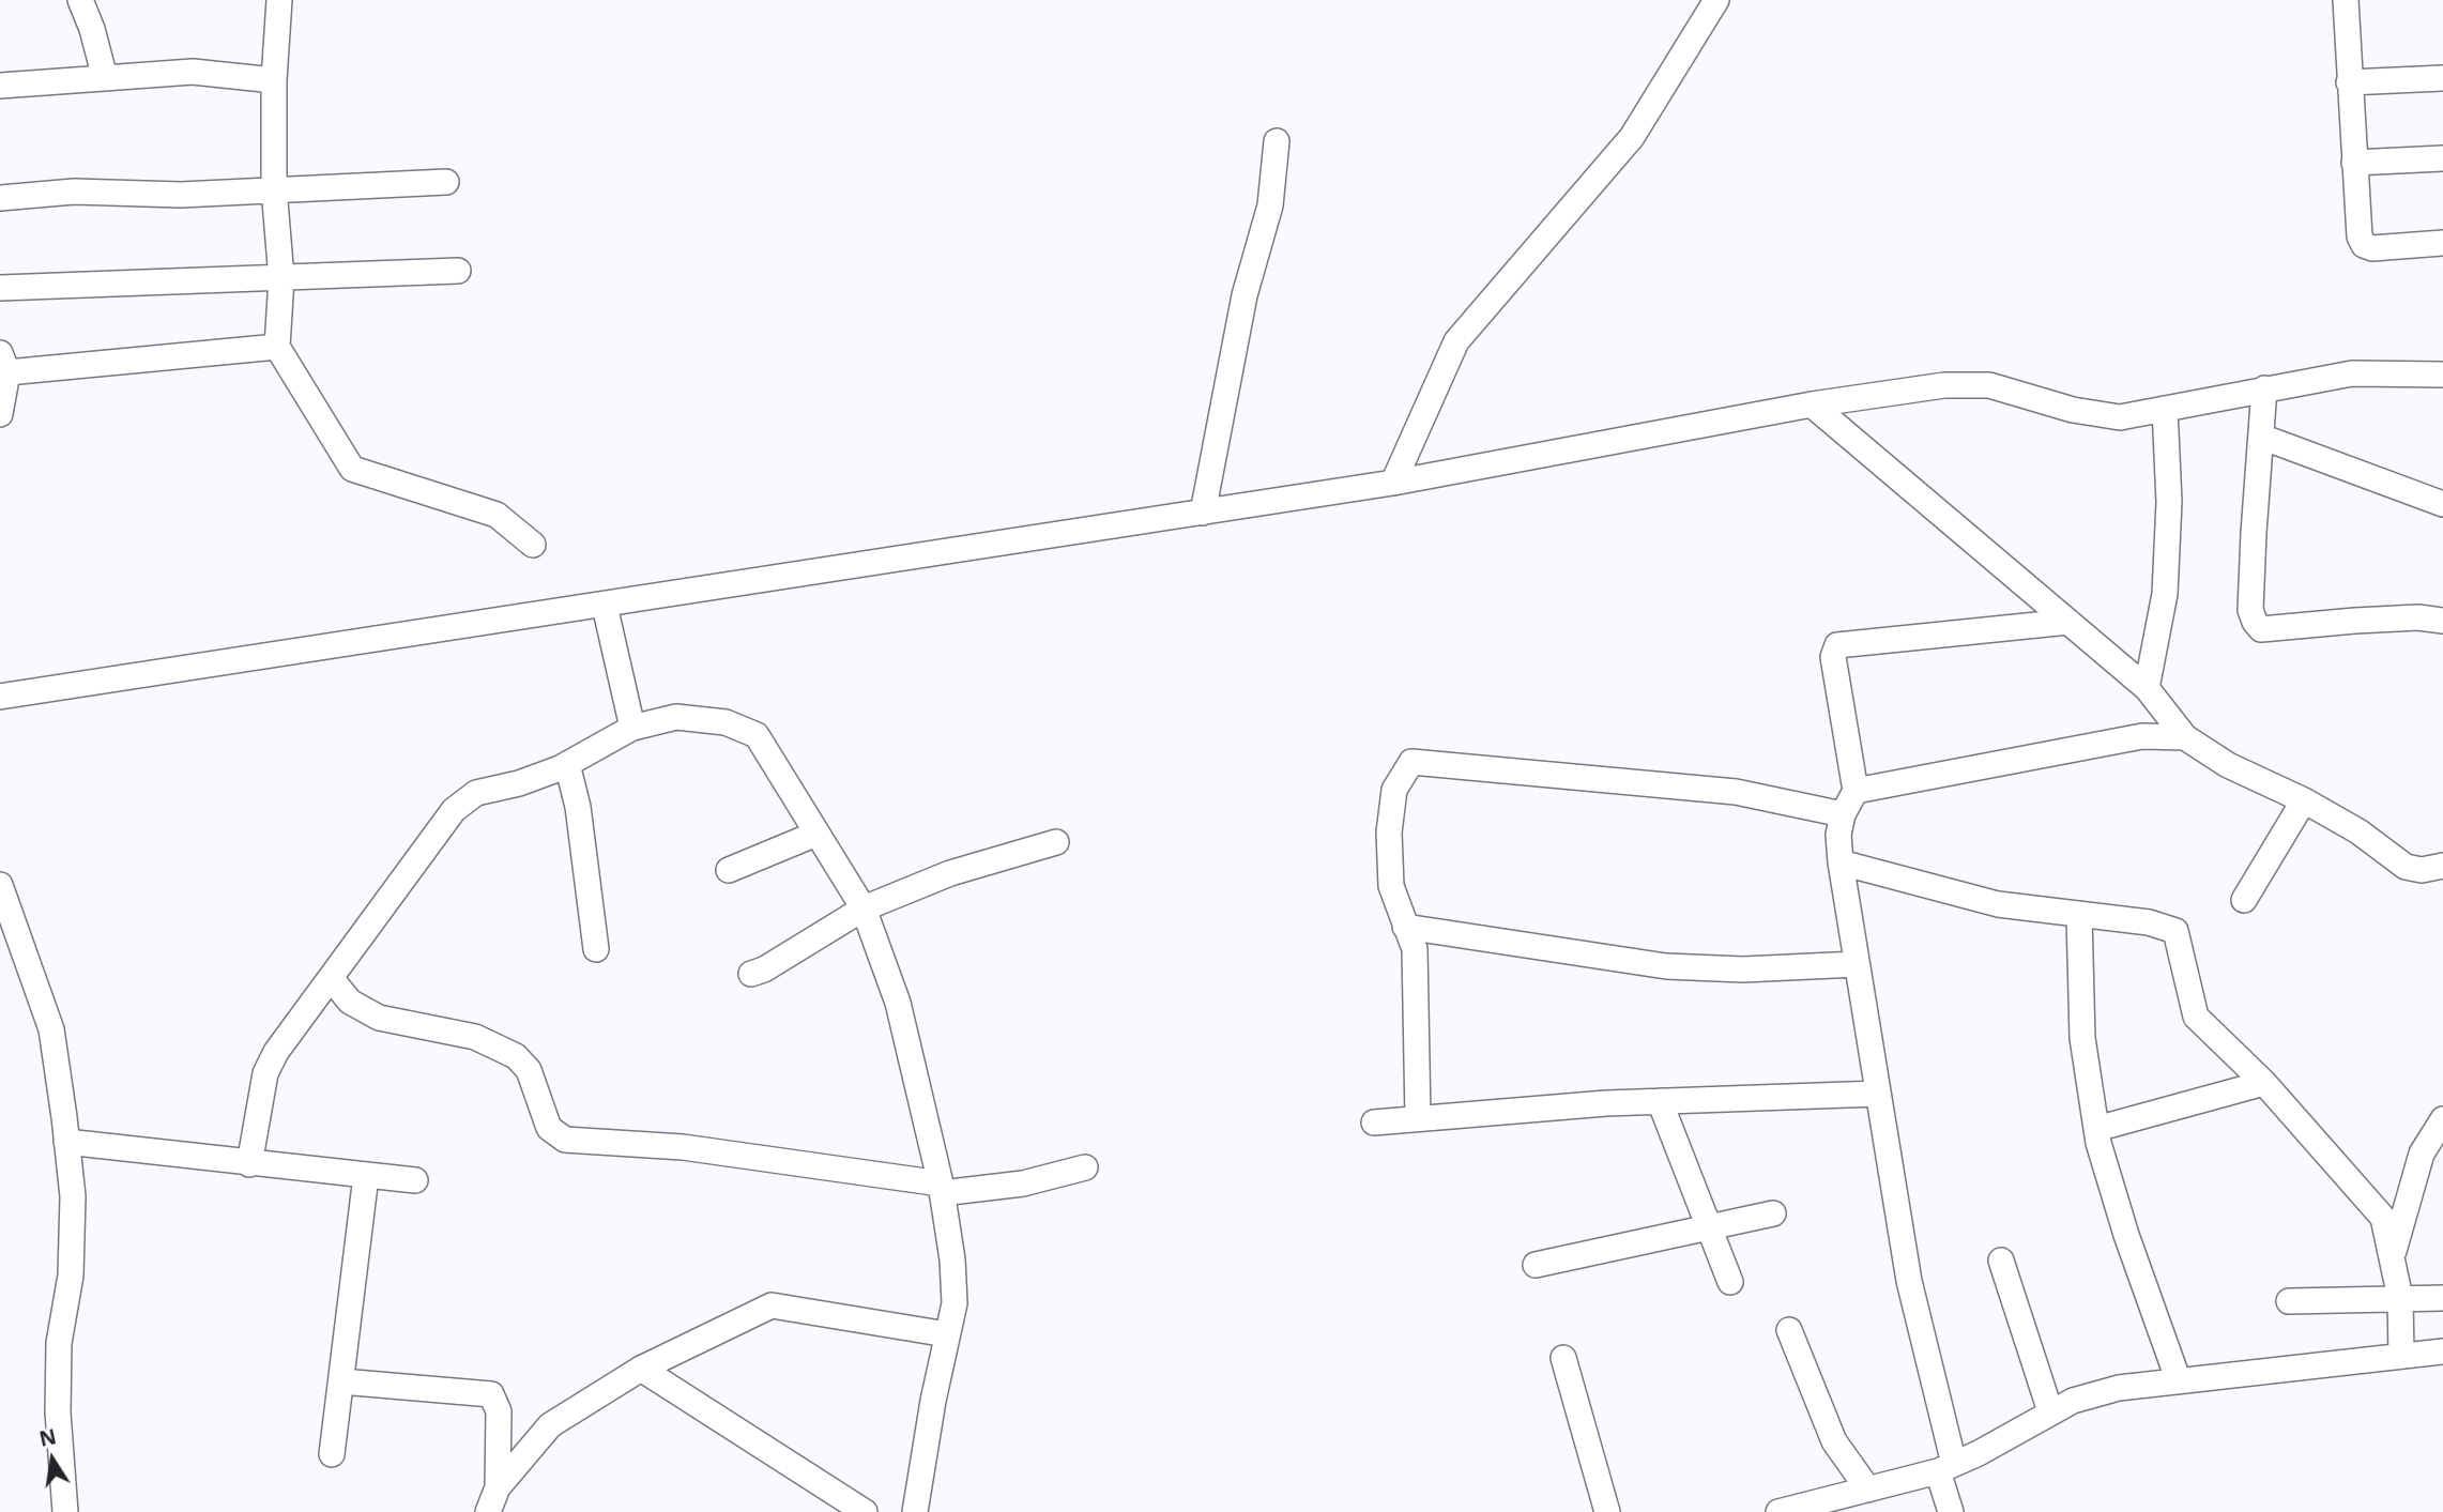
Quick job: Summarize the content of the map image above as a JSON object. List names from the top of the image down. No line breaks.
{"north":"top"}
